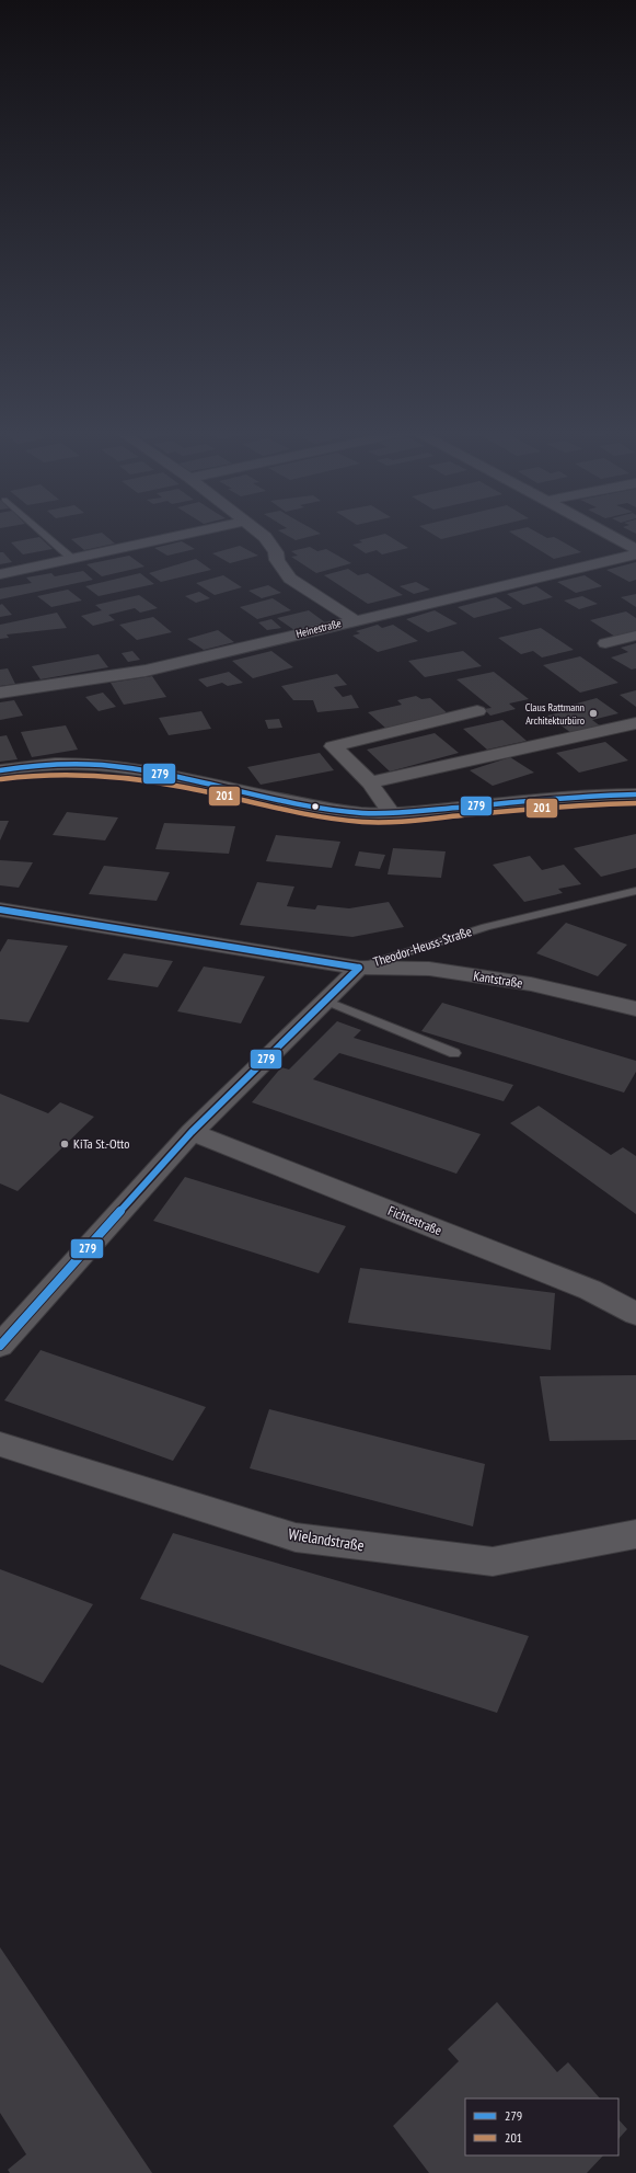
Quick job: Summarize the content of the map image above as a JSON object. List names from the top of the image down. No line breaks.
{"streets":{"street":["Heinestraße","Theodor-Heuss-Straße","Kantstraße","Fichtestraße","Wielandstraße"]},"crossings":[["Theodor-Heuss-Straße","Kantstraße"],["Theodor-Heuss-Straße","Fichtestraße"]],"places":["Claus Rattmann Architekturbüro","KiTa St.-Otto"],"lines":["transit line 279","transit line 201"],"legend":["279","201"]}
